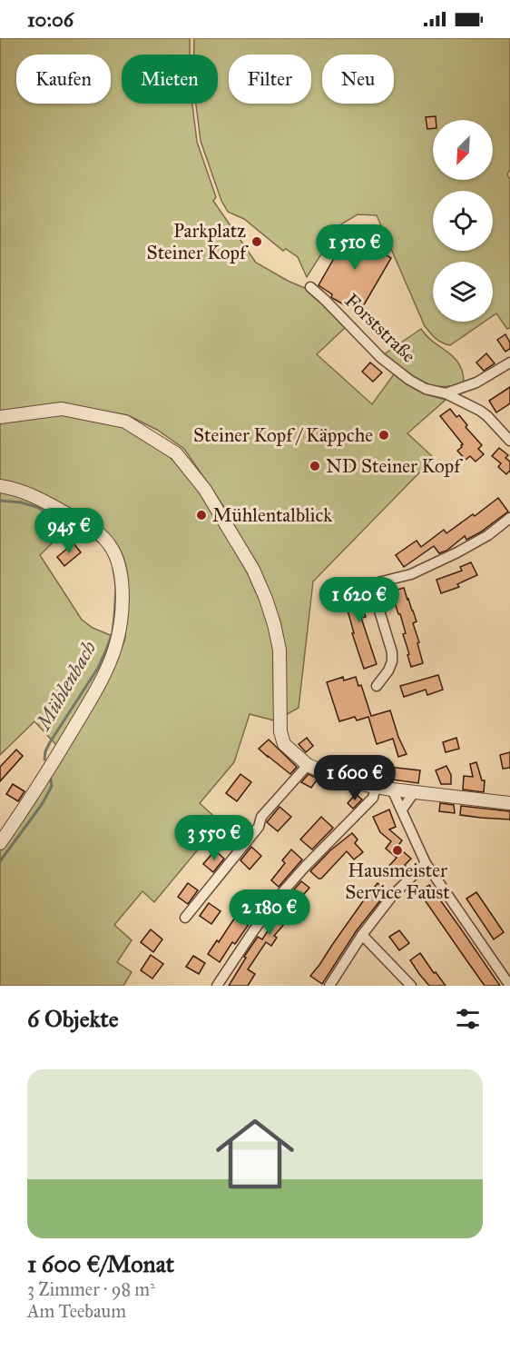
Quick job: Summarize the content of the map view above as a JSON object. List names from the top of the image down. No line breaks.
{"streets":{"street":["Forststraße"]},"water":["Mühlenbach"],"places":["Parkplatz Steiner Kopf","Steiner Kopf / Käppche","ND Steiner Kopf","Mühlentalblick","Hausmeister Service Faust"],"north":"bottom left","page":{"status":"10:06","chip":["Kaufen","Mieten","Filter","Neu"],"price":["1 510 €","945 €","1 620 €","1 600 €","3 550 €","2 180 €"],"heading":"6 Objekte","list":[{"name":"1 600 €/Monat","note":"3 Zimmer · 98 m² · Am Teebaum"}]}}
